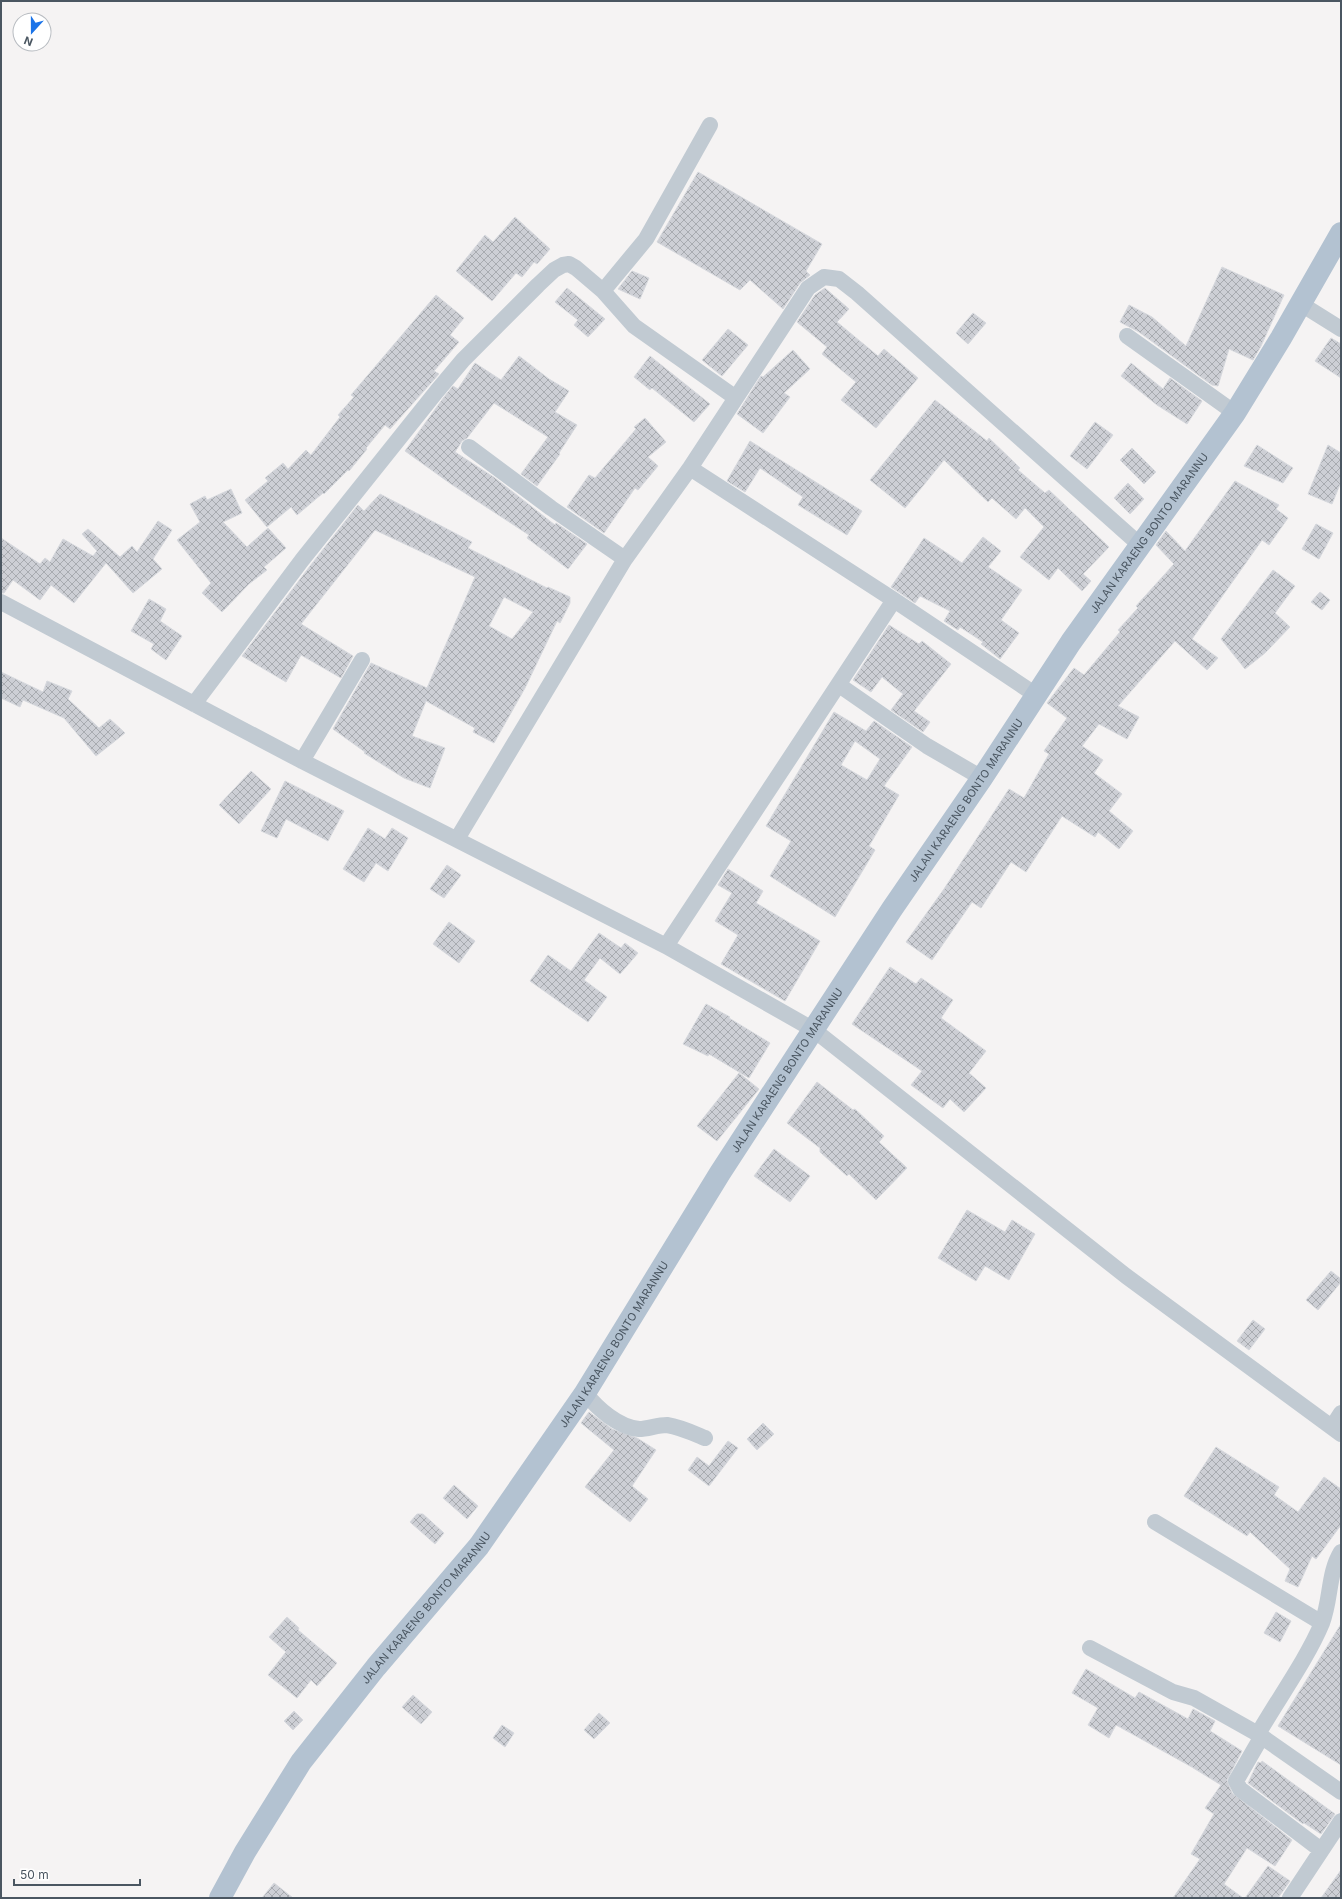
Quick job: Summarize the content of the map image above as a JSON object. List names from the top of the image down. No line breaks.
{"streets":{"main road":["JALAN KARAENG BONTO MARANNU"]},"scale_bar":"50 m","north":"bottom"}
